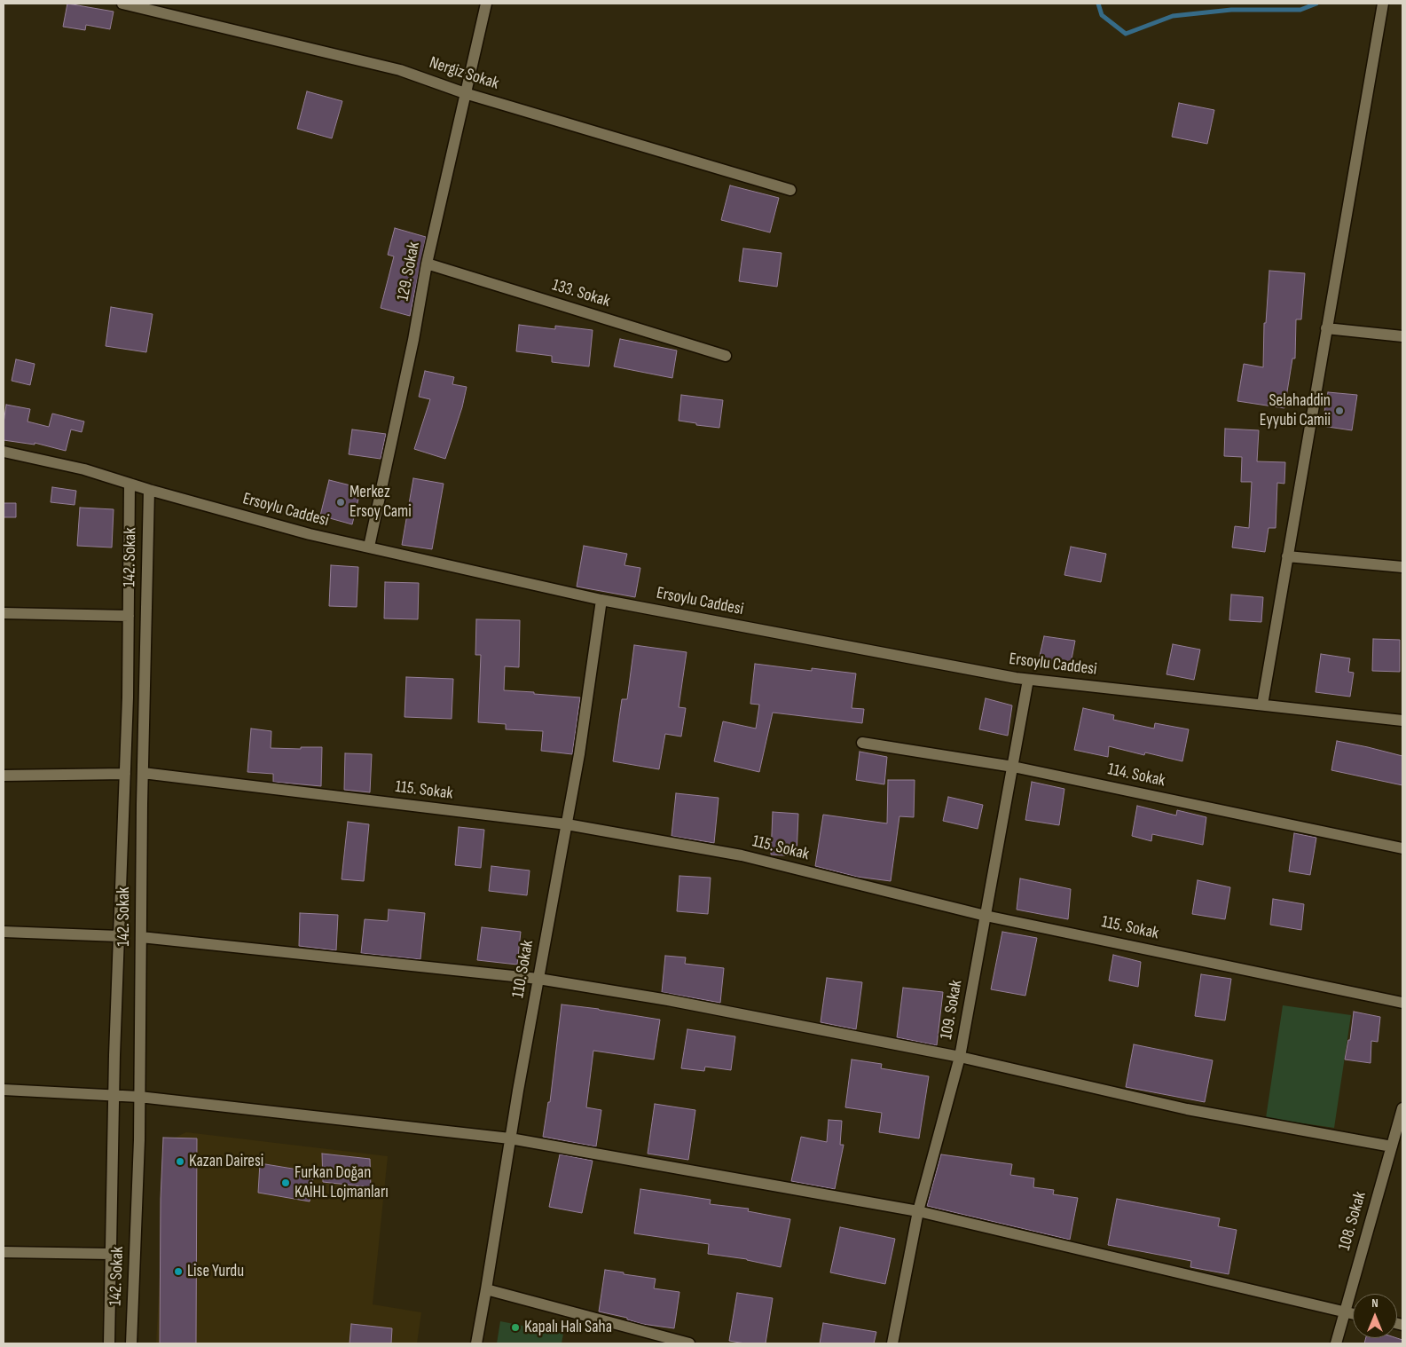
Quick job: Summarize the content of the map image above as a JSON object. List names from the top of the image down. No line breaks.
{"streets":{"street":["Nergiz Sokak","129. Sokak","133. Sokak","Ersoylu Caddesi","142. Sokak","114. Sokak","115. Sokak","110. Sokak","109. Sokak","108. Sokak"]},"crossings":[["Nergiz Sokak","129. Sokak"],["129. Sokak","133. Sokak"],["129. Sokak","Ersoylu Caddesi"],["Ersoylu Caddesi","142. Sokak"],["Ersoylu Caddesi","110. Sokak"],["Ersoylu Caddesi","109. Sokak"],["142. Sokak","115. Sokak"],["114. Sokak","109. Sokak"],["115. Sokak","110. Sokak"],["115. Sokak","109. Sokak"]],"places":["Selahaddin Eyyubi Camii","Merkez Ersoy Cami","Kazan Dairesi","Furkan Doğan KAİHL Lojmanları","Lise Yurdu","Kapalı Halı Saha"],"north":"top"}
